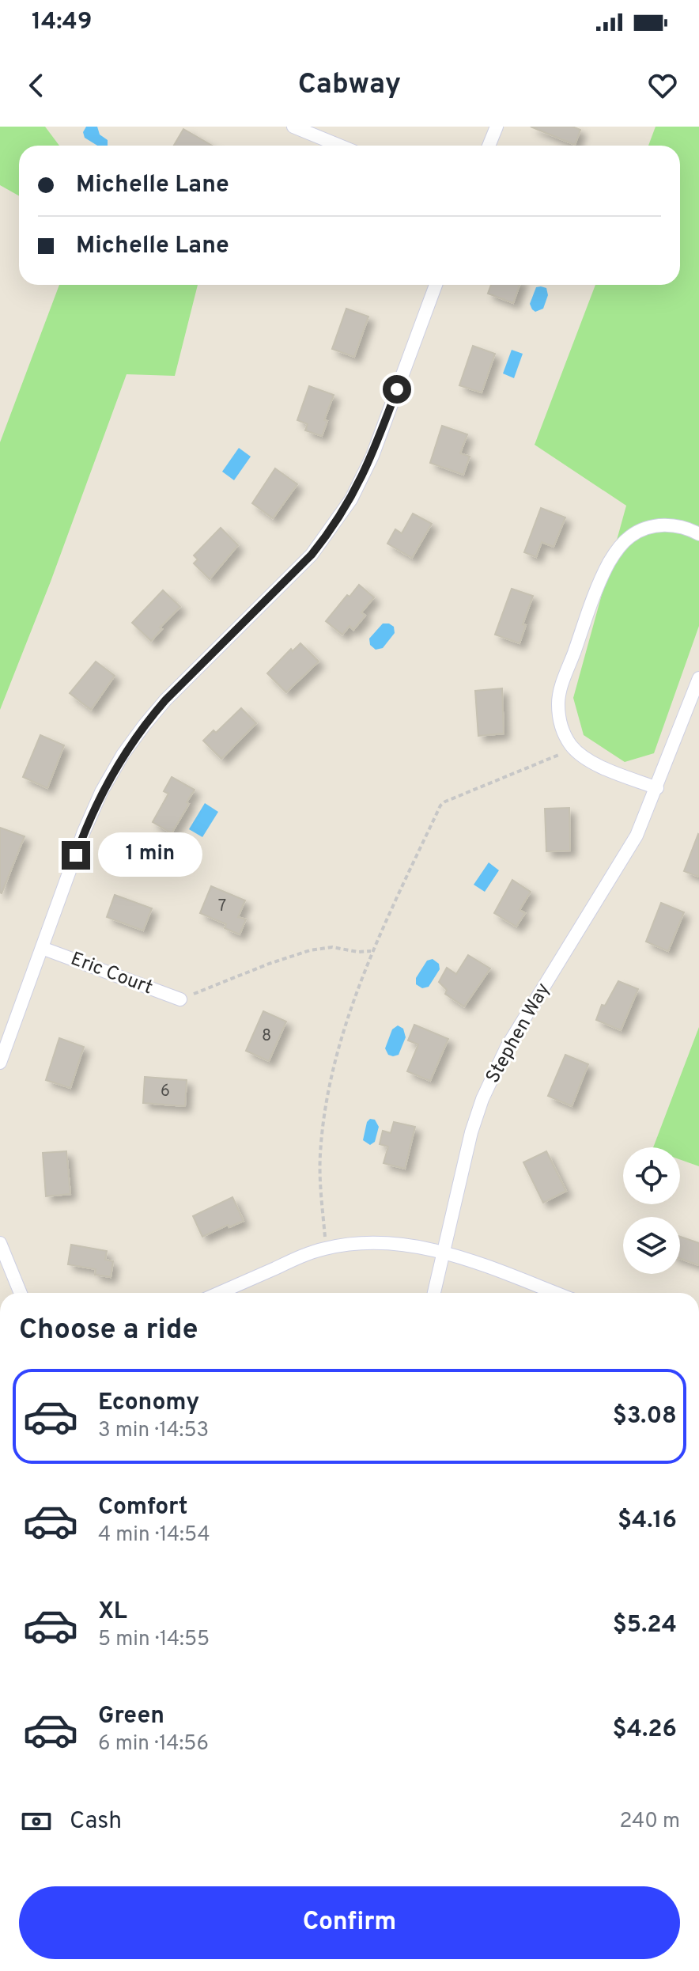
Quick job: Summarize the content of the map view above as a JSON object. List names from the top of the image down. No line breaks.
{"streets":{"street":["Eric Court","Stephen Way"]},"house_numbers":["7","8","6"],"page":{"status":"14:49","header":"Cabway","banner":["Michelle Lane","Michelle Lane"],"bubble":"1 min","heading":"Choose a ride","list":[{"name":"Economy","note":"3 min · 14:53","value":"$3.08"},{"name":"Comfort","note":"4 min · 14:54","value":"$4.16"},{"name":"XL","note":"5 min · 14:55","value":"$5.24"},{"name":"Green","note":"6 min · 14:56","value":"$4.26"}],"pay":["Cash","240 m"],"buttons":"Confirm"}}
